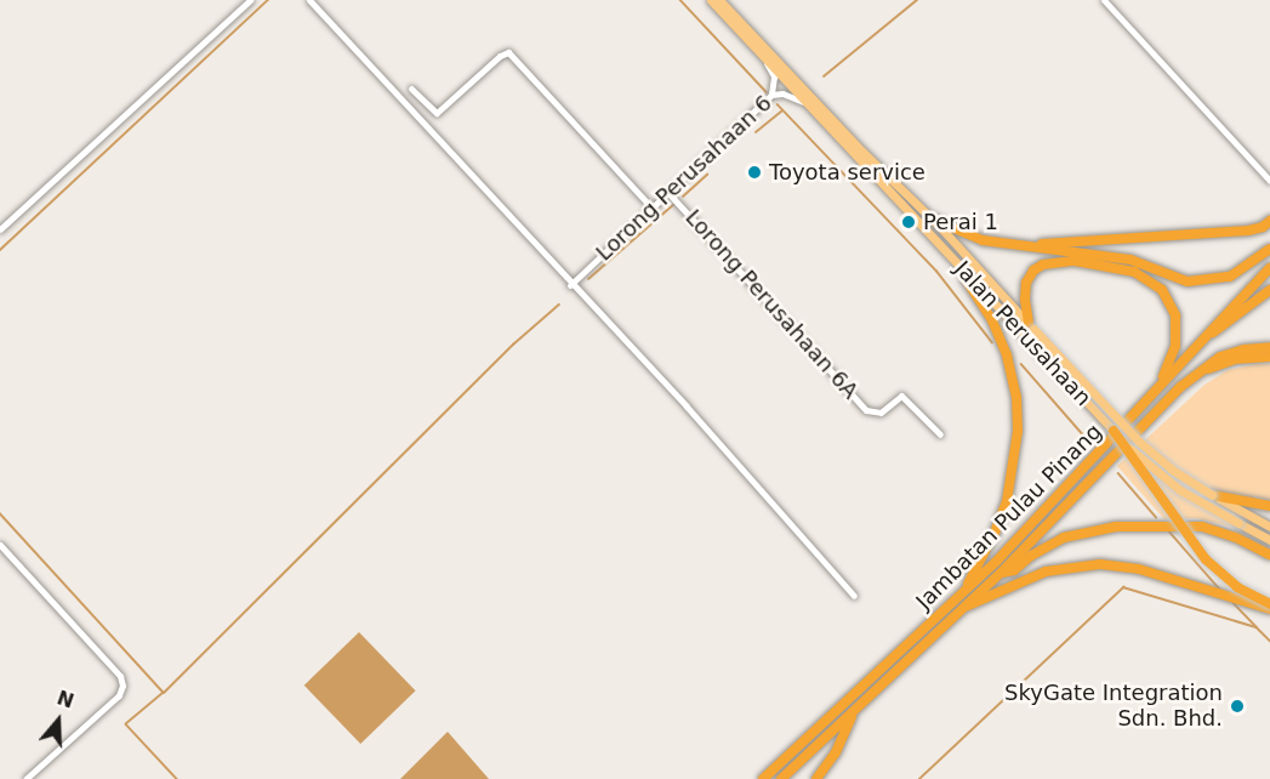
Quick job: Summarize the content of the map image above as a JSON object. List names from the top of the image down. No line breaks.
{"streets":{"highway":["Jambatan Pulau Pinang"],"main road":["Jalan Perusahaan"],"street":["Lorong Perusahaan 6","Lorong Perusahaan 6A"]},"crossings":[["Lorong Perusahaan 6","Lorong Perusahaan 6A"],["Lorong Perusahaan 6","Jalan Perusahaan"]],"places":["Toyota service","Perai 1","SkyGate Integration Sdn. Bhd."],"north":"top"}
